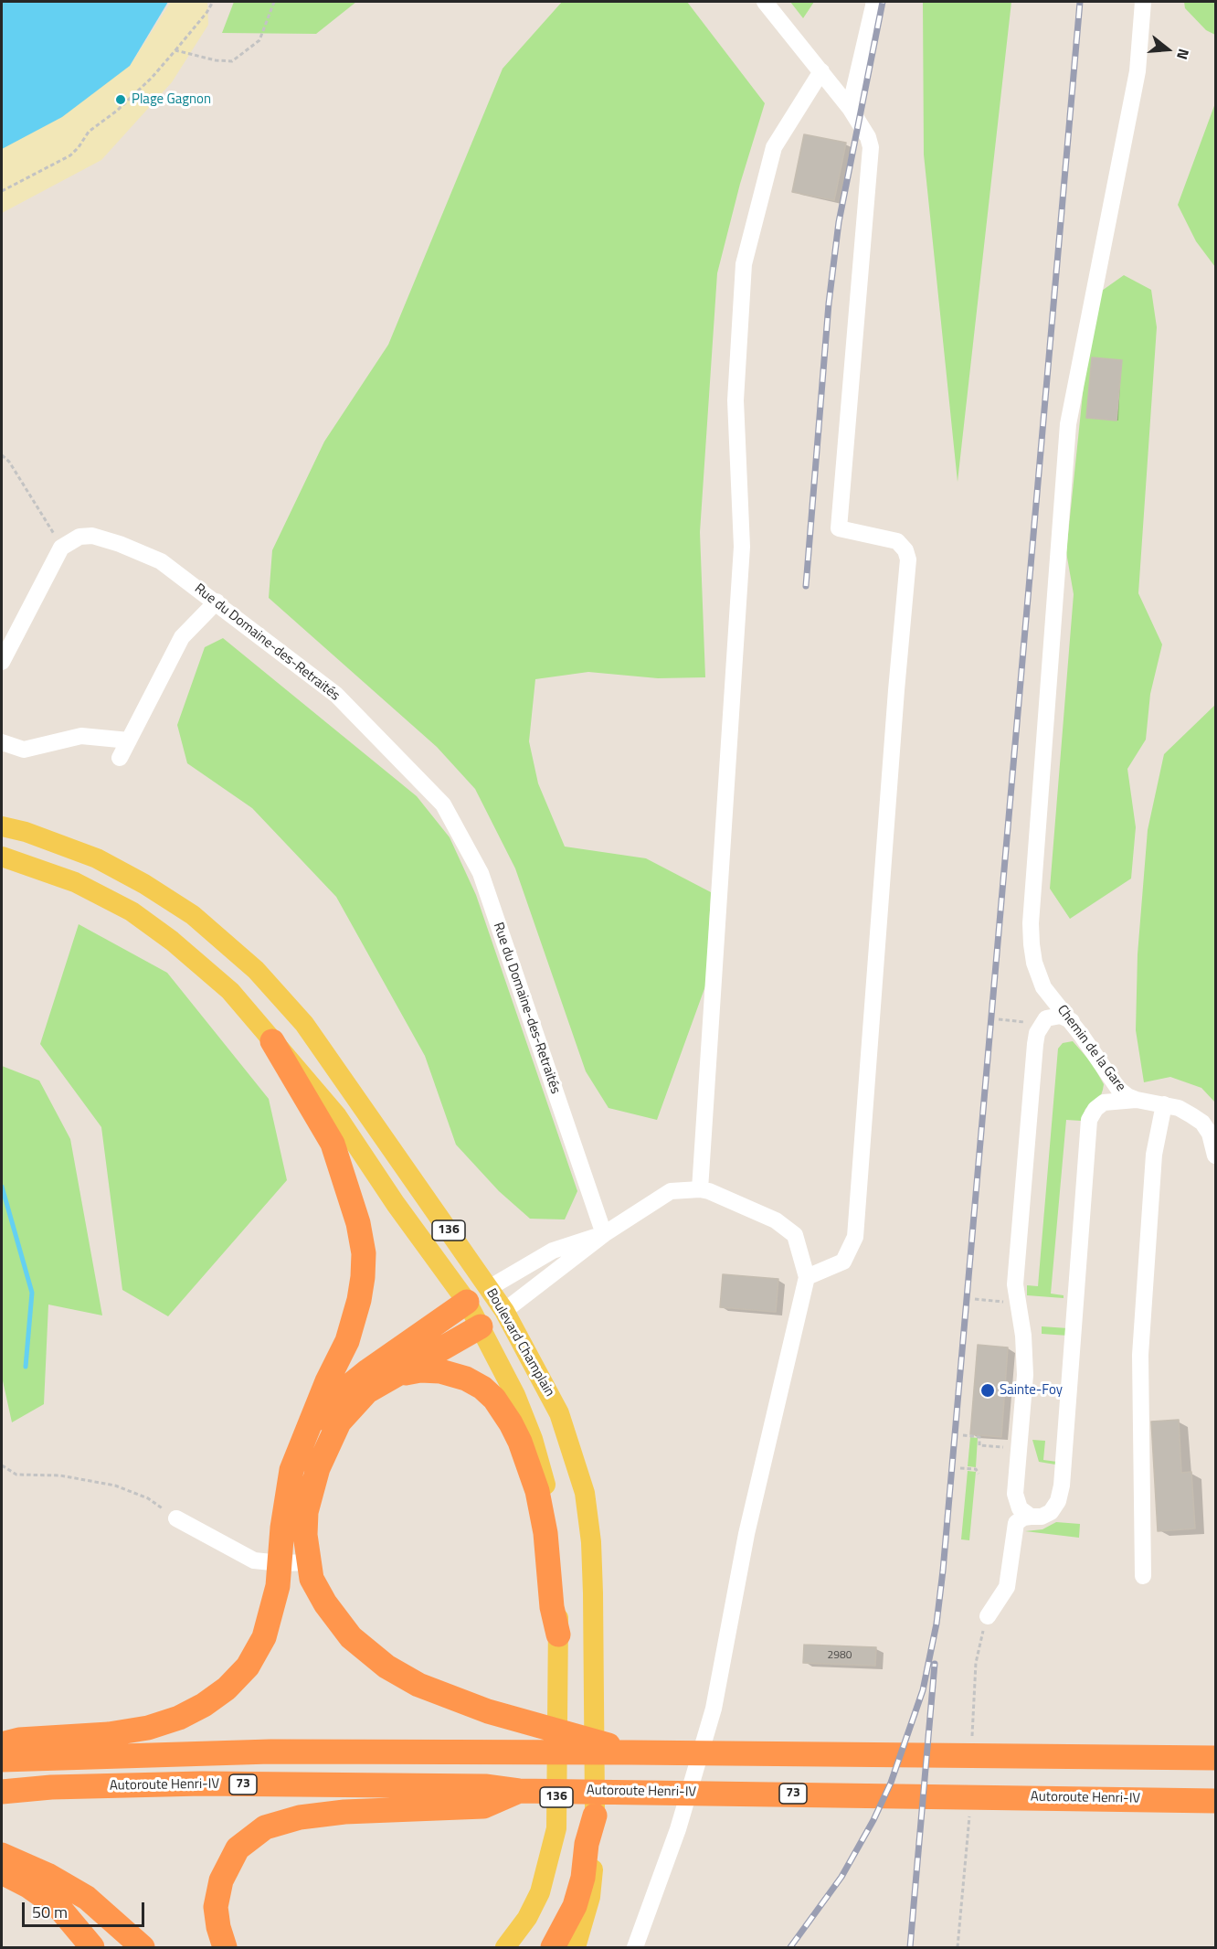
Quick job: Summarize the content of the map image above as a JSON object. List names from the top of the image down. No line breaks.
{"streets":{"highway":["73","Autoroute Henri-IV"],"main road":["136","Boulevard Champlain"],"street":["Rue du Domaine-des-Retraités","Chemin de la Gare"]},"places":["Plage Gagnon","Sainte-Foy"],"house_numbers":["2980"],"scale_bar":"50 m","north":"right"}
